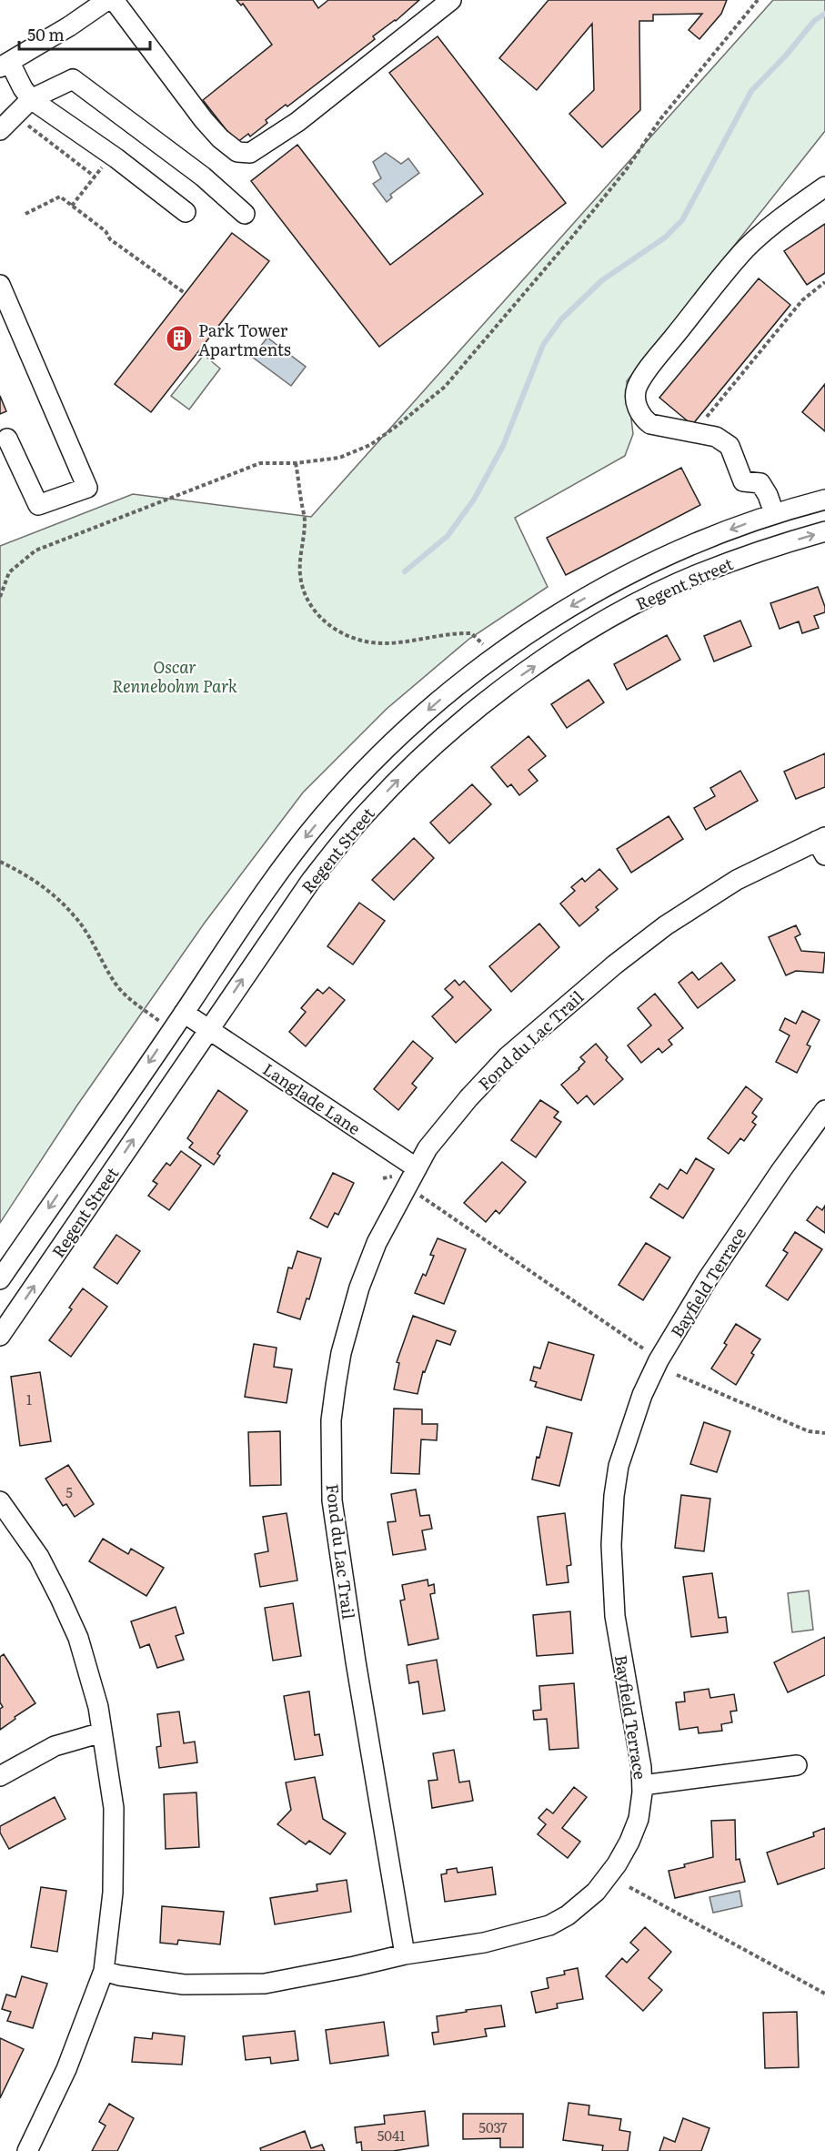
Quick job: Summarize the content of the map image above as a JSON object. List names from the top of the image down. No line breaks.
{"streets":{"street":["Regent Street","Fond du Lac Trail","Langlade Lane","Bayfield Terrace"]},"crossings":[["Regent Street","Langlade Lane"],["Fond du Lac Trail","Langlade Lane"],["Fond du Lac Trail","Bayfield Terrace"]],"parks":["Oscar Rennebohm Park"],"places":{"building":["Park Tower Apartments"]},"house_numbers":["1","5","5037","5041"],"scale_bar":"50 m"}
